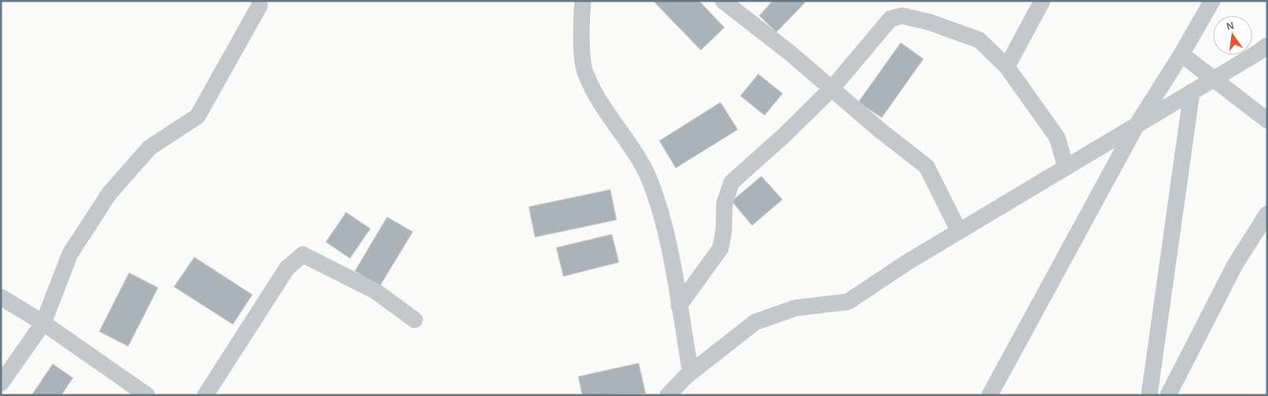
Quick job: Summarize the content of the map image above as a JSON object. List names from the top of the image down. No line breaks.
{"north":"top"}
